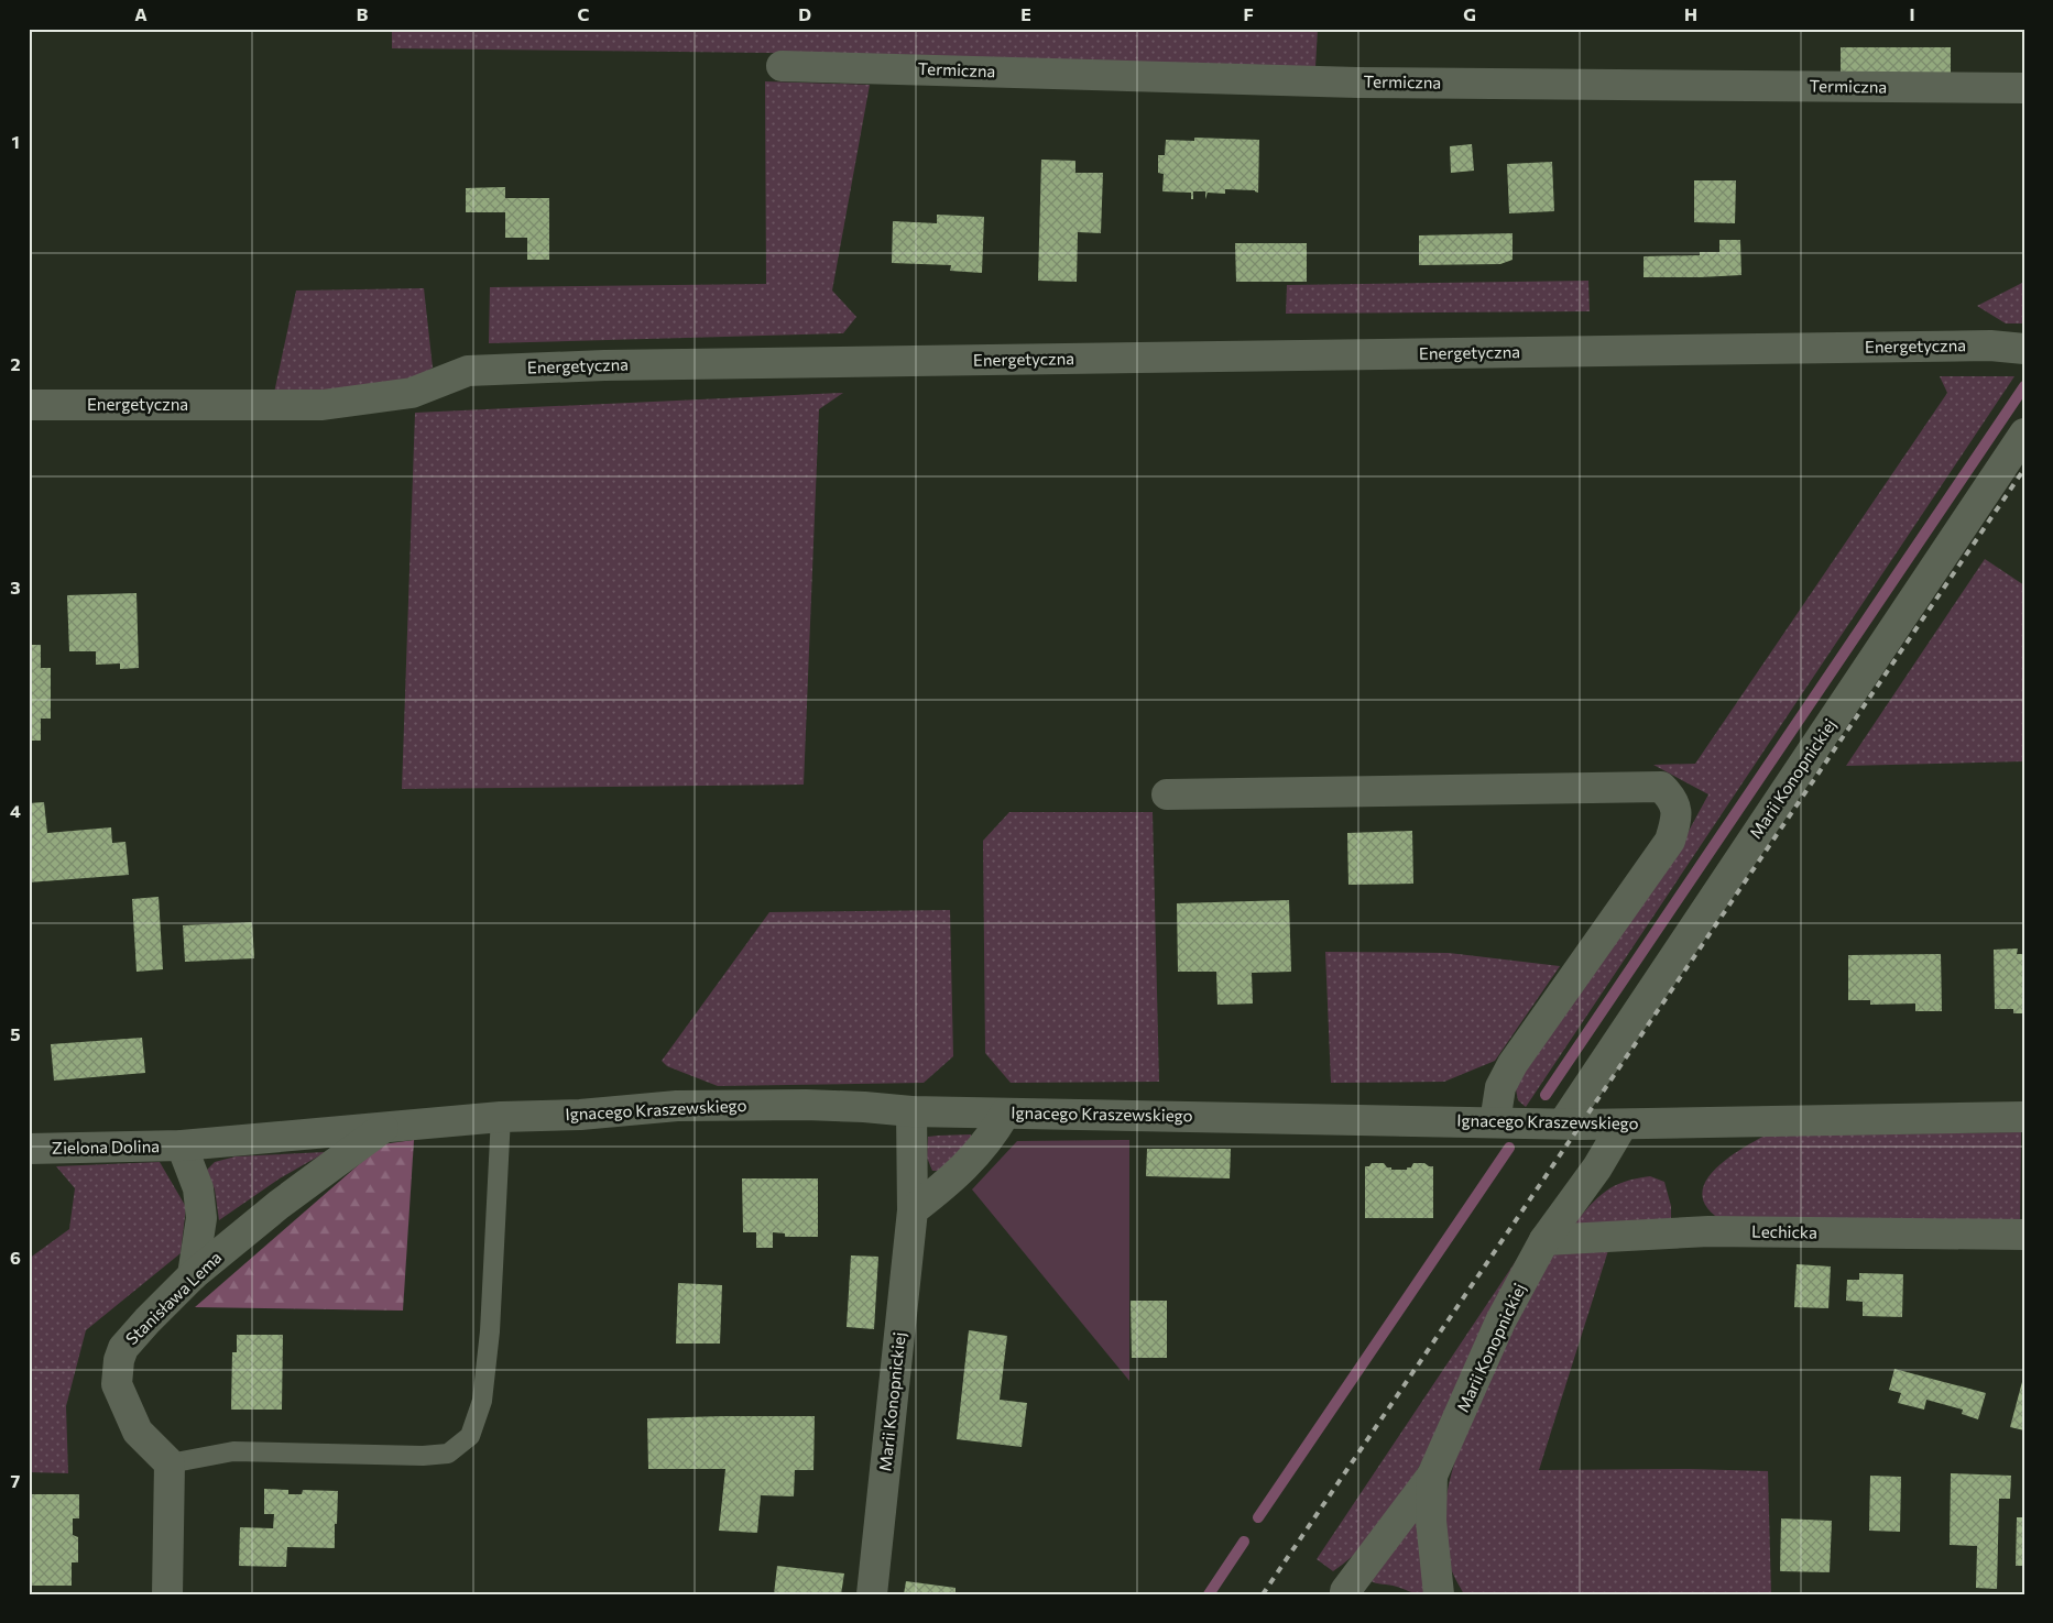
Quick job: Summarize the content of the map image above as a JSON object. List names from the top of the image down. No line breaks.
{"streets":{"street":["Termiczna","Energetyczna","Marii Konopnickiej","Ignacego Kraszewskiego","Zielona Dolina","Lechicka","Stanisława Lema"]},"crossings":[["Marii Konopnickiej","Ignacego Kraszewskiego"],["Marii Konopnickiej","Lechicka"],["Ignacego Kraszewskiego","Zielona Dolina"],["Ignacego Kraszewskiego","Stanisława Lema"]],"grid":{"columns":["A","B","C","D","E","F","G","H","I"],"rows":["1","2","3","4","5","6","7"]}}
